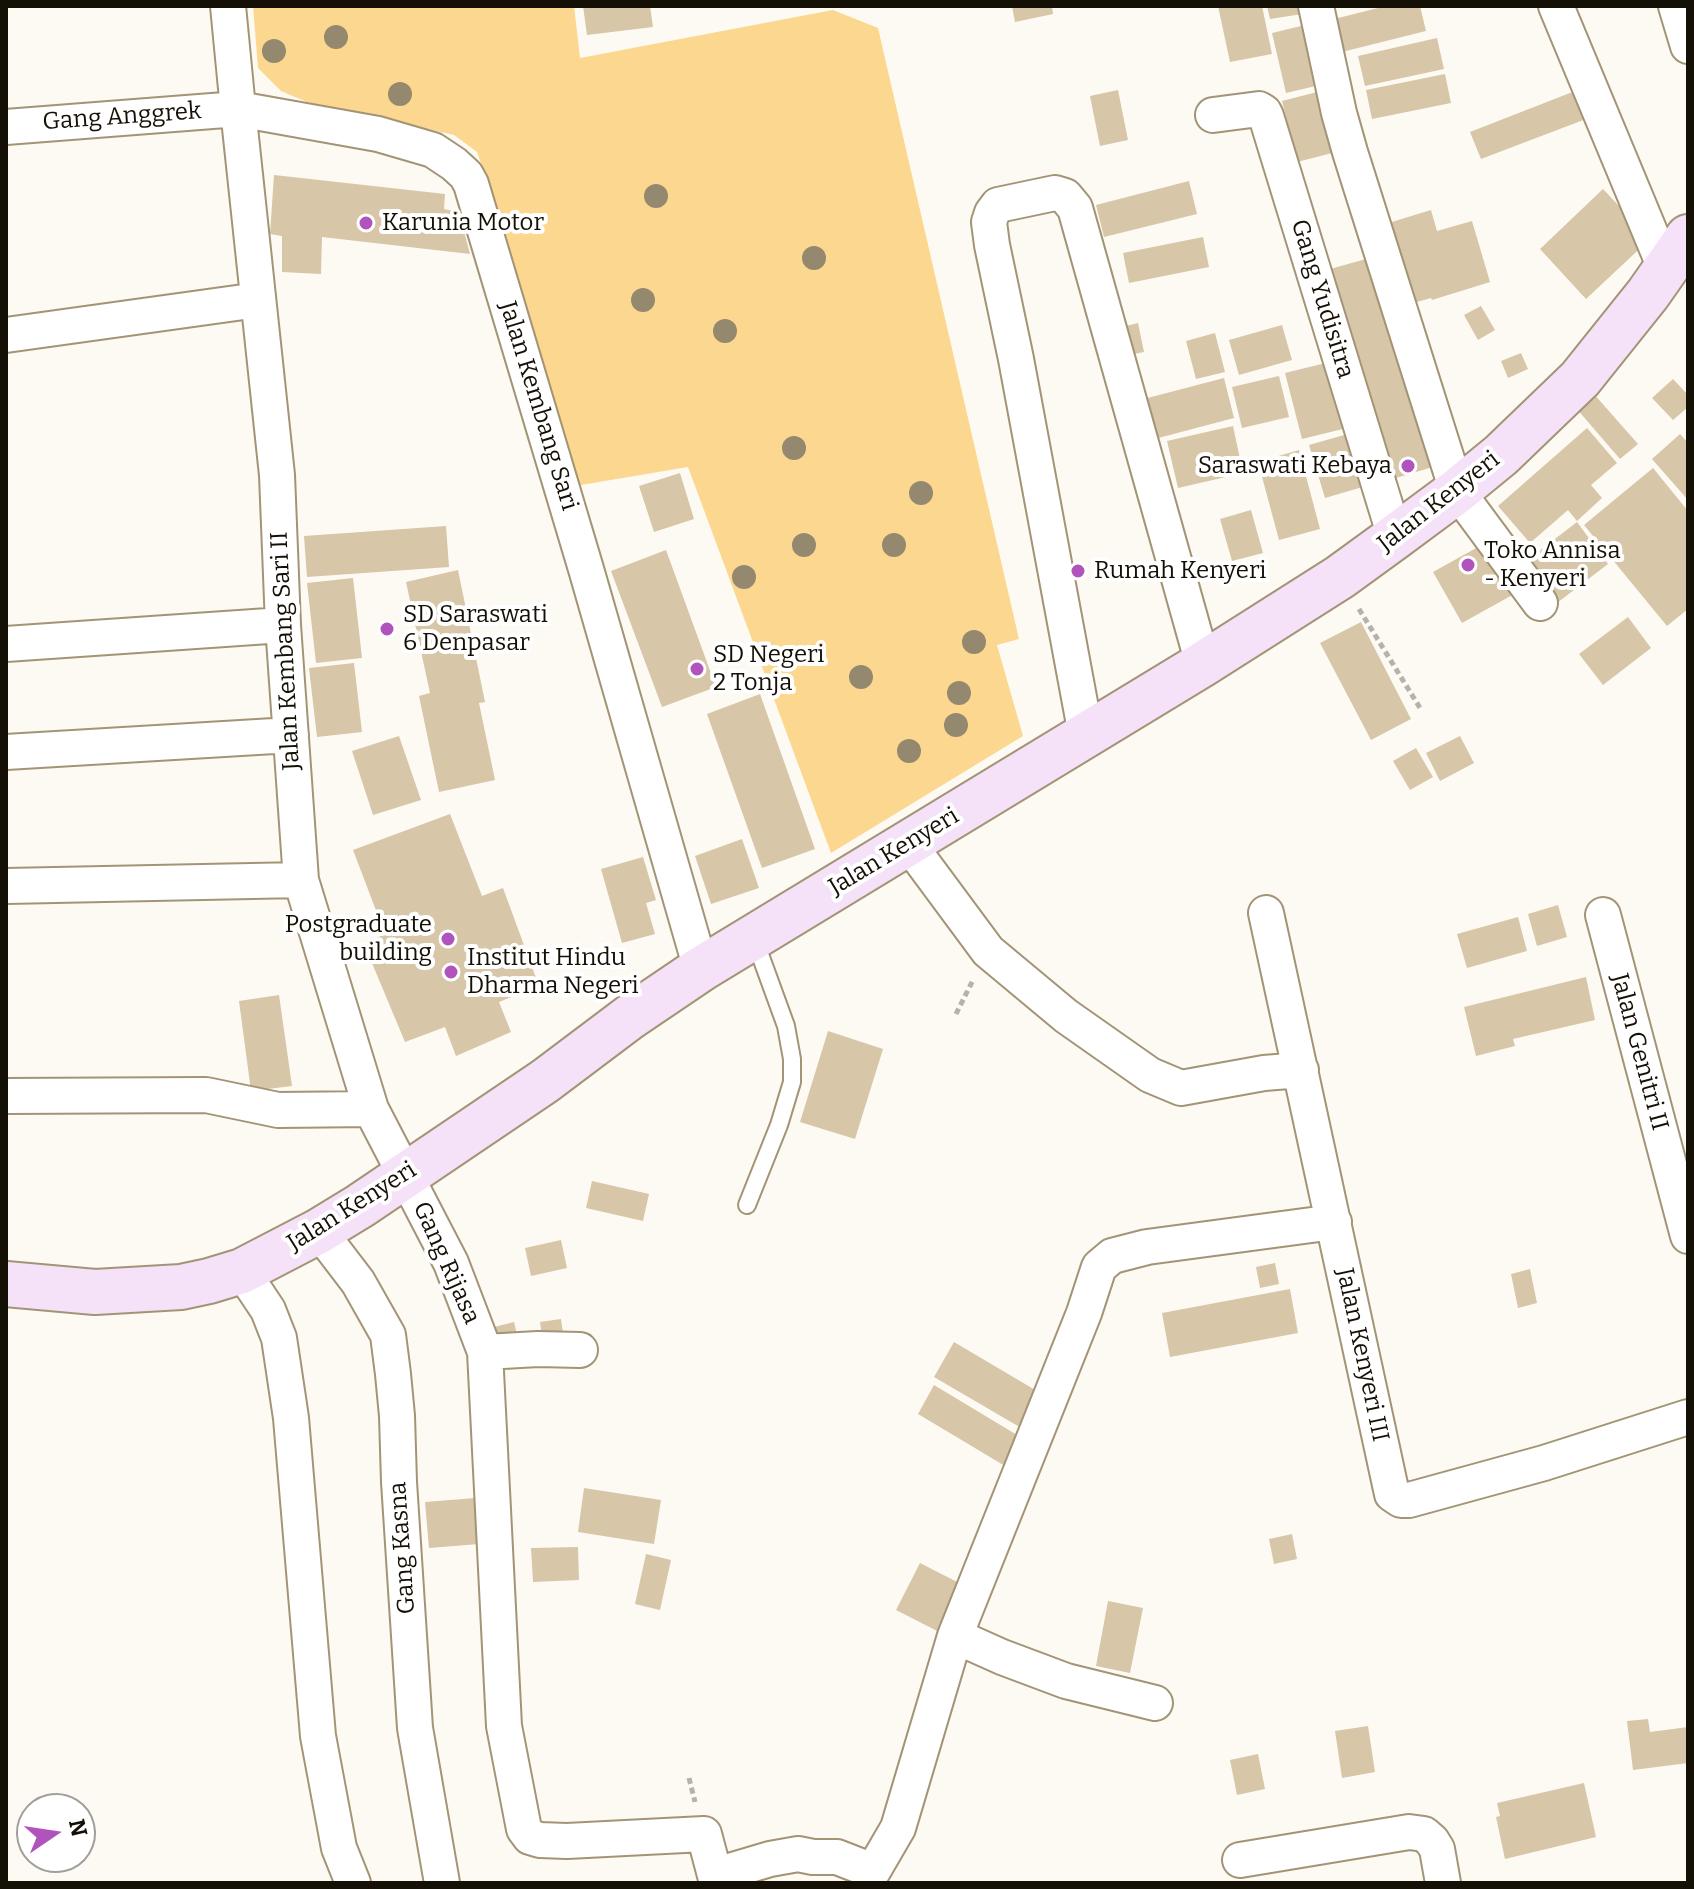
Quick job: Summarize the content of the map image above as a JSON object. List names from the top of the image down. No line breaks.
{"streets":{"street":["Gang Anggrek","Gang Yudisitra","Jalan Kembang Sari","Jalan Kenyeri","Jalan Kembang Sari II","Jalan Genitri II","Gang Rijasa","Jalan Kenyeri III","Gang Kasna"]},"crossings":[["Gang Anggrek","Jalan Kembang Sari"],["Gang Anggrek","Jalan Kembang Sari II"],["Gang Yudisitra","Jalan Kenyeri"],["Jalan Kembang Sari","Jalan Kenyeri"],["Jalan Kembang Sari","Jalan Kembang Sari II"],["Jalan Kenyeri","Jalan Kembang Sari II"],["Jalan Kenyeri","Gang Rijasa"],["Jalan Kenyeri","Gang Kasna"],["Jalan Kembang Sari II","Gang Rijasa"]],"places":["Karunia Motor","Saraswati Kebaya","Toko Annisa - Kenyeri","Rumah Kenyeri","SD Saraswati 6 Denpasar","SD Negeri 2 Tonja","Postgraduate building","Institut Hindu Dharma Negeri"],"north":"right"}
